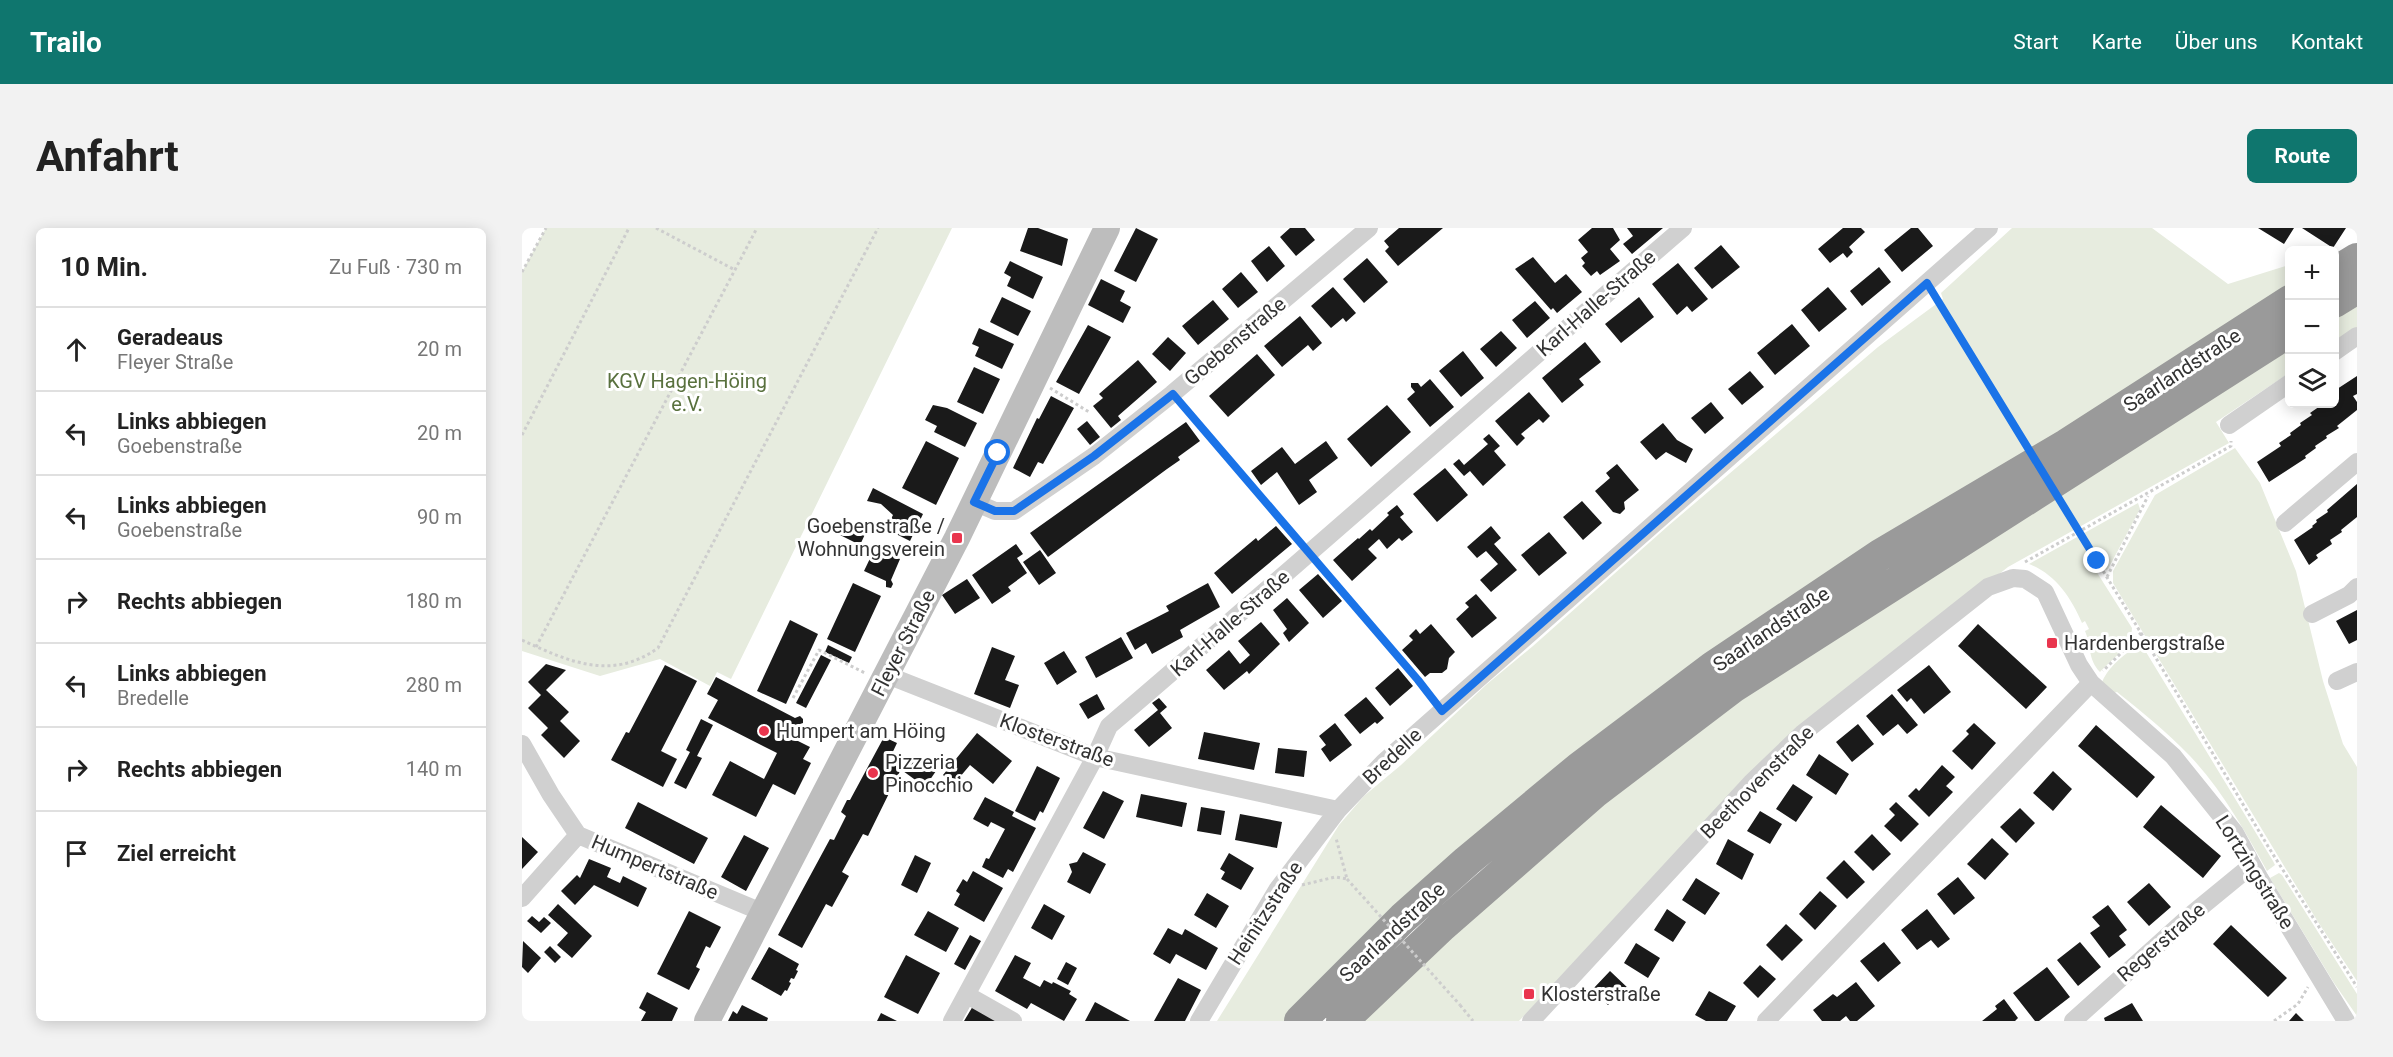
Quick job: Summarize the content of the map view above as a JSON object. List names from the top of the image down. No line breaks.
{"streets":{"highway":["Saarlandstraße"],"street":["Karl-Halle-Straße","Goebenstraße","Fleyer Straße","Klosterstraße","Bredelle","Beethovenstraße","Humpertstraße","Lortzingstraße","Heinitzstraße","Regerstraße"]},"crossings":[["Karl-Halle-Straße","Klosterstraße"],["Goebenstraße","Fleyer Straße"],["Fleyer Straße","Klosterstraße"],["Fleyer Straße","Humpertstraße"],["Klosterstraße","Bredelle"],["Klosterstraße","Heinitzstraße"],["Bredelle","Heinitzstraße"],["Beethovenstraße","Lortzingstraße"],["Lortzingstraße","Regerstraße"]],"parks":["KGV Hagen-Höing e.V."],"places":{"transit":["Goebenstraße / Wohnungsverein","Hardenbergstraße","Klosterstraße"],"other":["Humpert am Höing","Pizzeria Pinocchio"]},"page":{"header":"Trailo","nav":["Start","Karte","Über uns","Kontakt"],"buttons":"Route","title":"Anfahrt","heading":["10 Min.","Zu Fuß · 730 m"],"map_buttons":["+","−"],"list":[["Geradeaus","Fleyer Straße","20 m"],["Links abbiegen","Goebenstraße","20 m"],["Links abbiegen","Goebenstraße","90 m"],["Rechts abbiegen","180 m"],["Links abbiegen","Bredelle","280 m"],["Rechts abbiegen","140 m"],"Ziel erreicht"]}}
